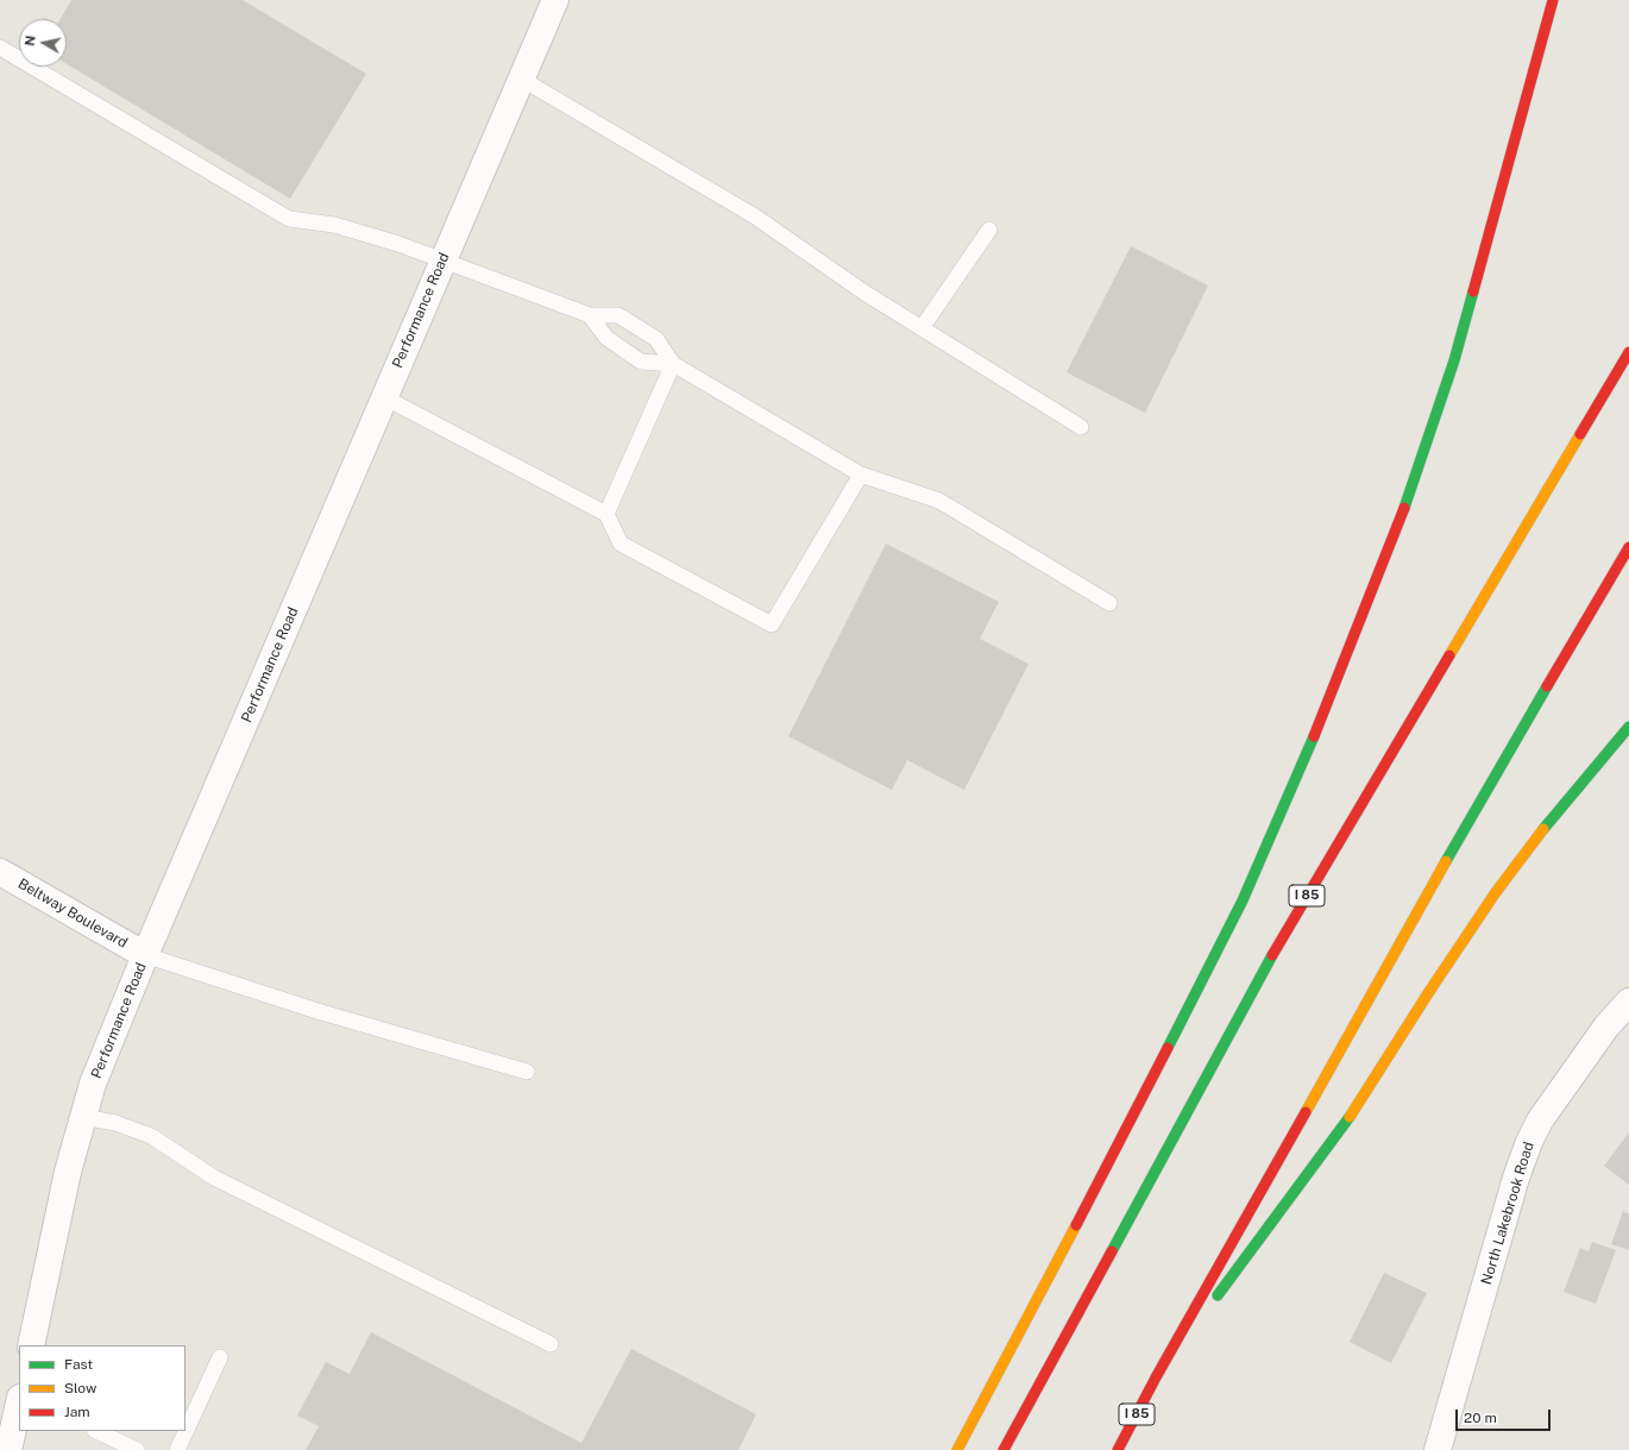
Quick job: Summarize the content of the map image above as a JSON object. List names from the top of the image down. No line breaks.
{"streets":{"highway":["I 85"],"street":["Performance Road","Beltway Boulevard","North Lakebrook Road"]},"crossings":[["Performance Road","Beltway Boulevard"]],"legend":["Fast","Slow","Jam"],"scale_bar":"20 m","north":"left"}
